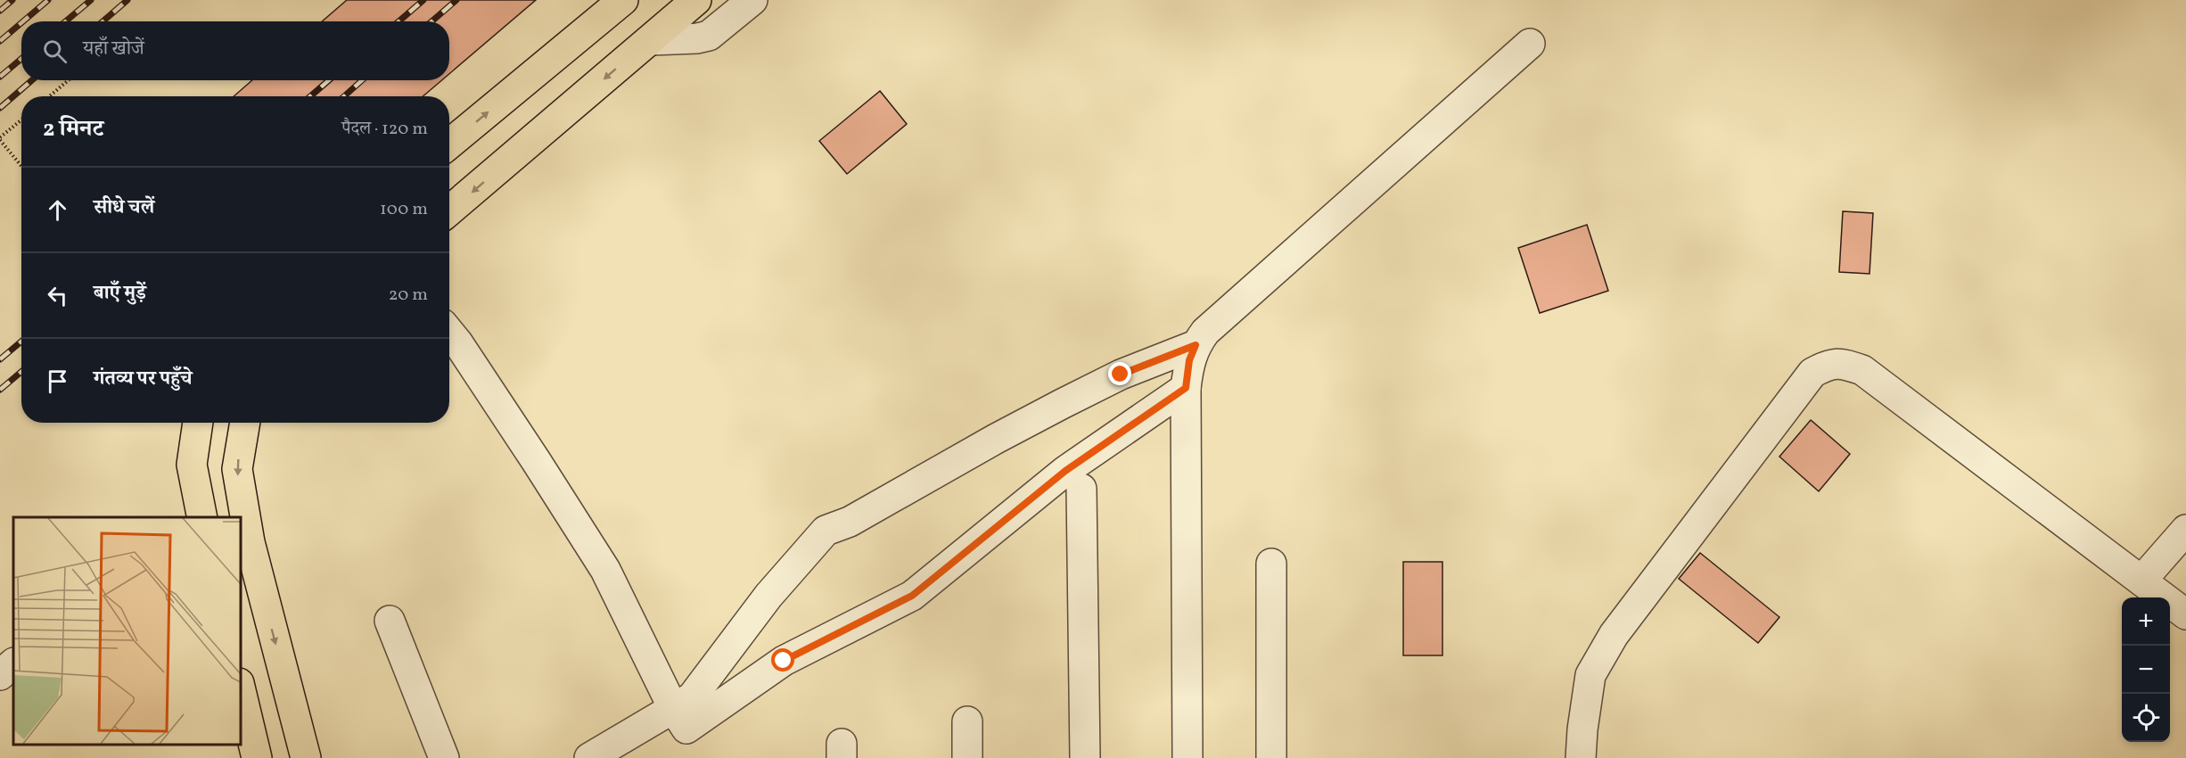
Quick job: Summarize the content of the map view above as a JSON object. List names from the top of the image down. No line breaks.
{"page":{"search":"यहाँ खोजें","heading":["2 मिनट","पैदल · 120 m"],"list":[["सीधे चलें","100 m"],["बाएँ मुड़ें","20 m"],"गंतव्य पर पहुँचे"],"map_buttons":["+","−"]}}
